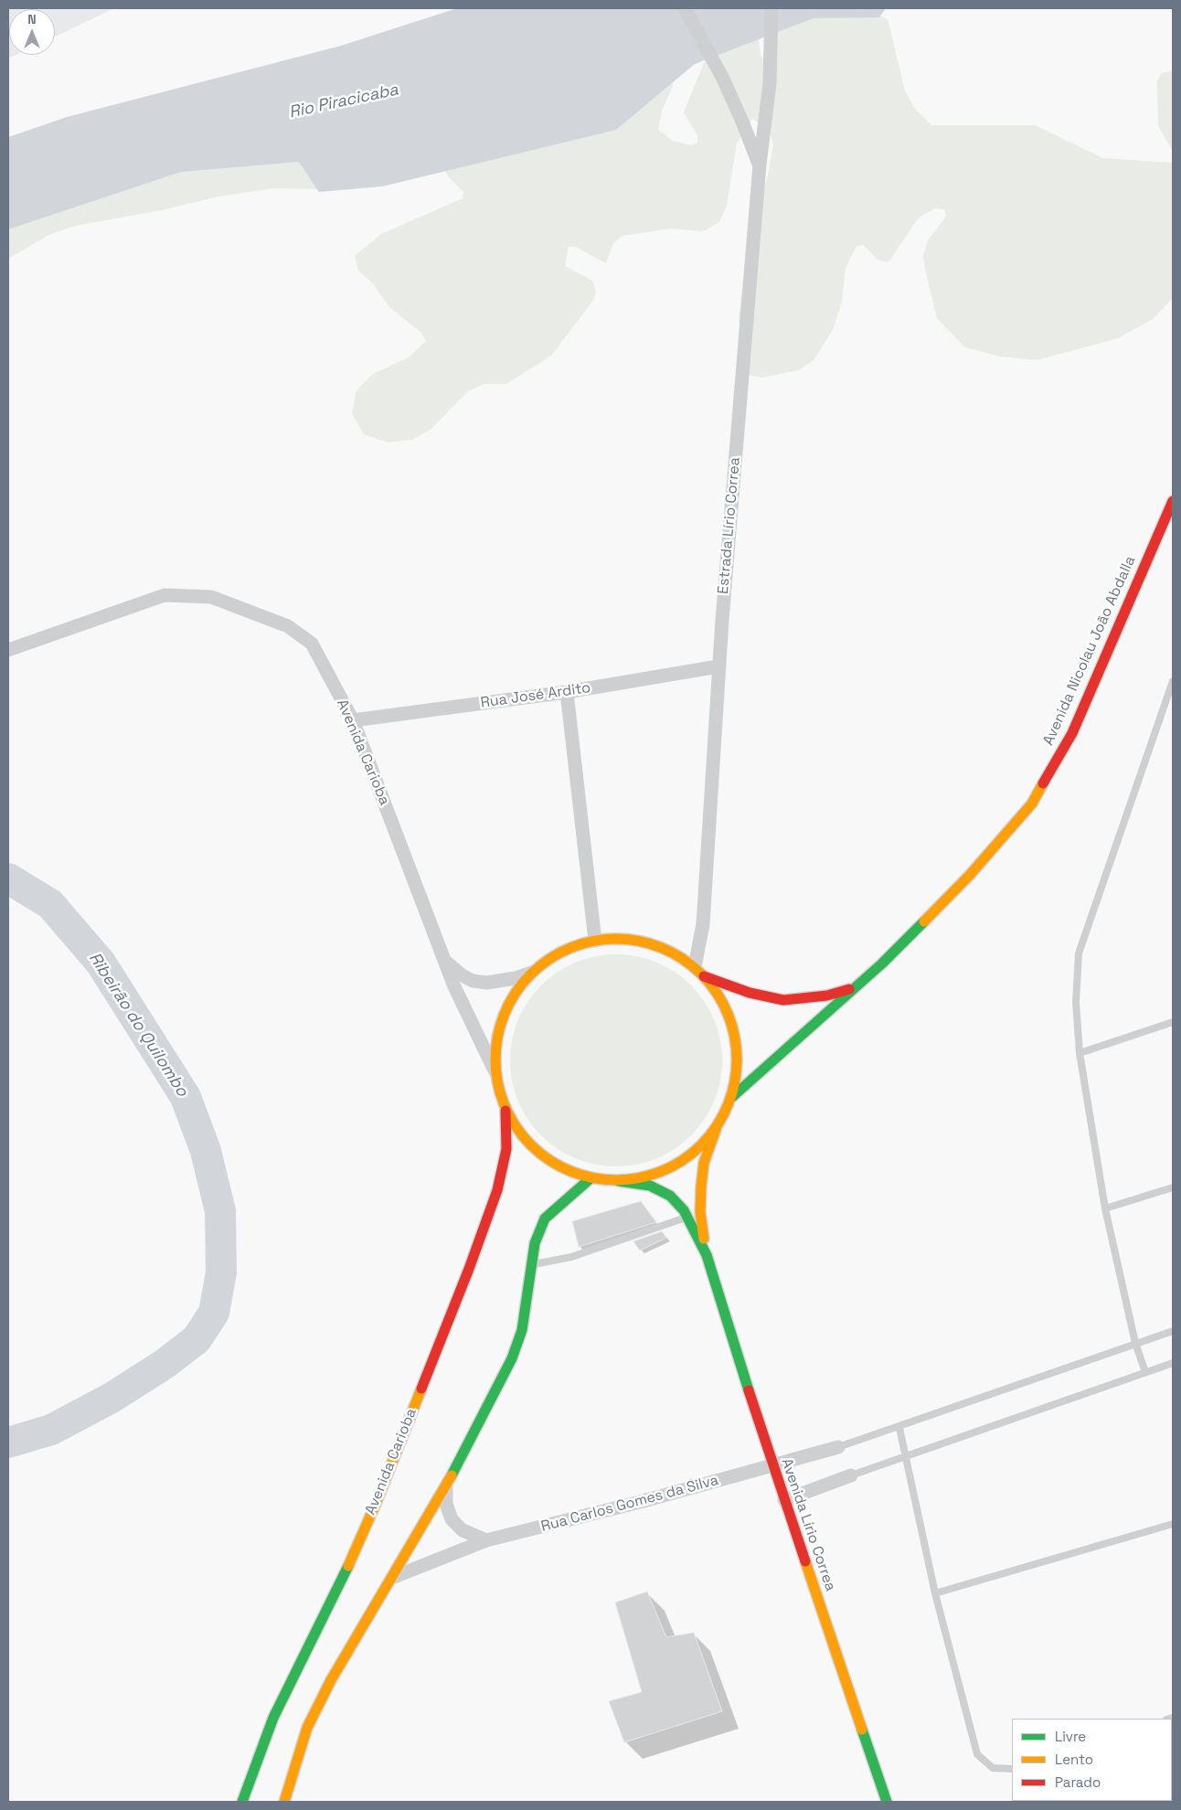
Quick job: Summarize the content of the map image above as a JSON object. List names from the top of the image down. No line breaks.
{"streets":{"main road":["Avenida Nicolau João Abdalla","Avenida Carioba","Avenida Lírio Correa"],"street":["Estrada Lírio Correa","Rua José Ardito","Rua Carlos Gomes da Silva"]},"crossings":[["Estrada Lírio Correa","Avenida Nicolau João Abdalla"],["Estrada Lírio Correa","Rua José Ardito"],["Rua José Ardito","Avenida Carioba"],["Rua Carlos Gomes da Silva","Avenida Lírio Correa"]],"water":["Rio Piracicaba","Ribeirão do Quilombo"],"legend":["Livre","Lento","Parado"],"north":"top"}
